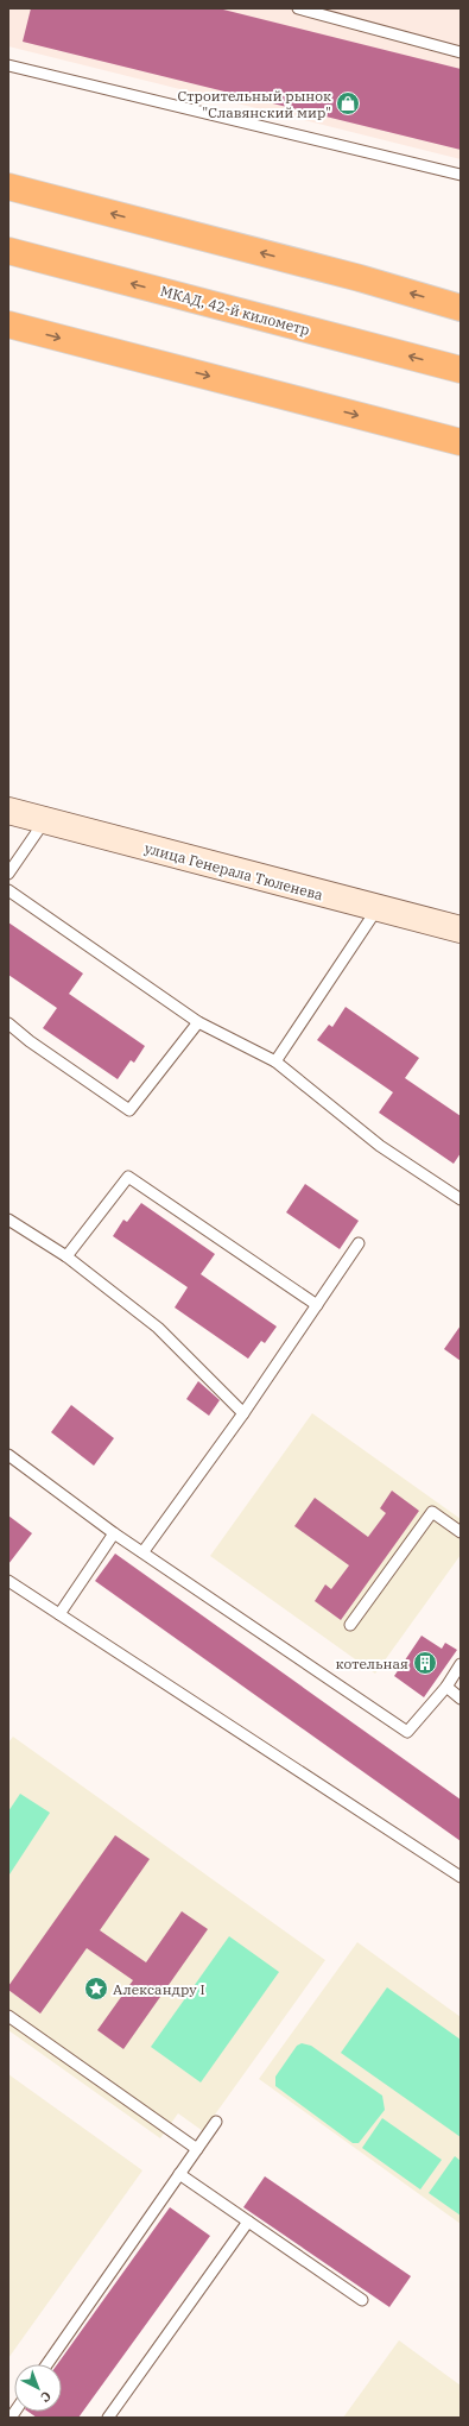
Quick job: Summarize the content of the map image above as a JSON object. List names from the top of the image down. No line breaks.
{"streets":{"highway":["МКАД, 42-й километр"],"street":["улица Генерала Тюленева"]},"places":{"shop":["Строительный рынок \"Славянский мир\""],"building":["котельная"],"place":["Александру I"]},"north":"bottom right"}
